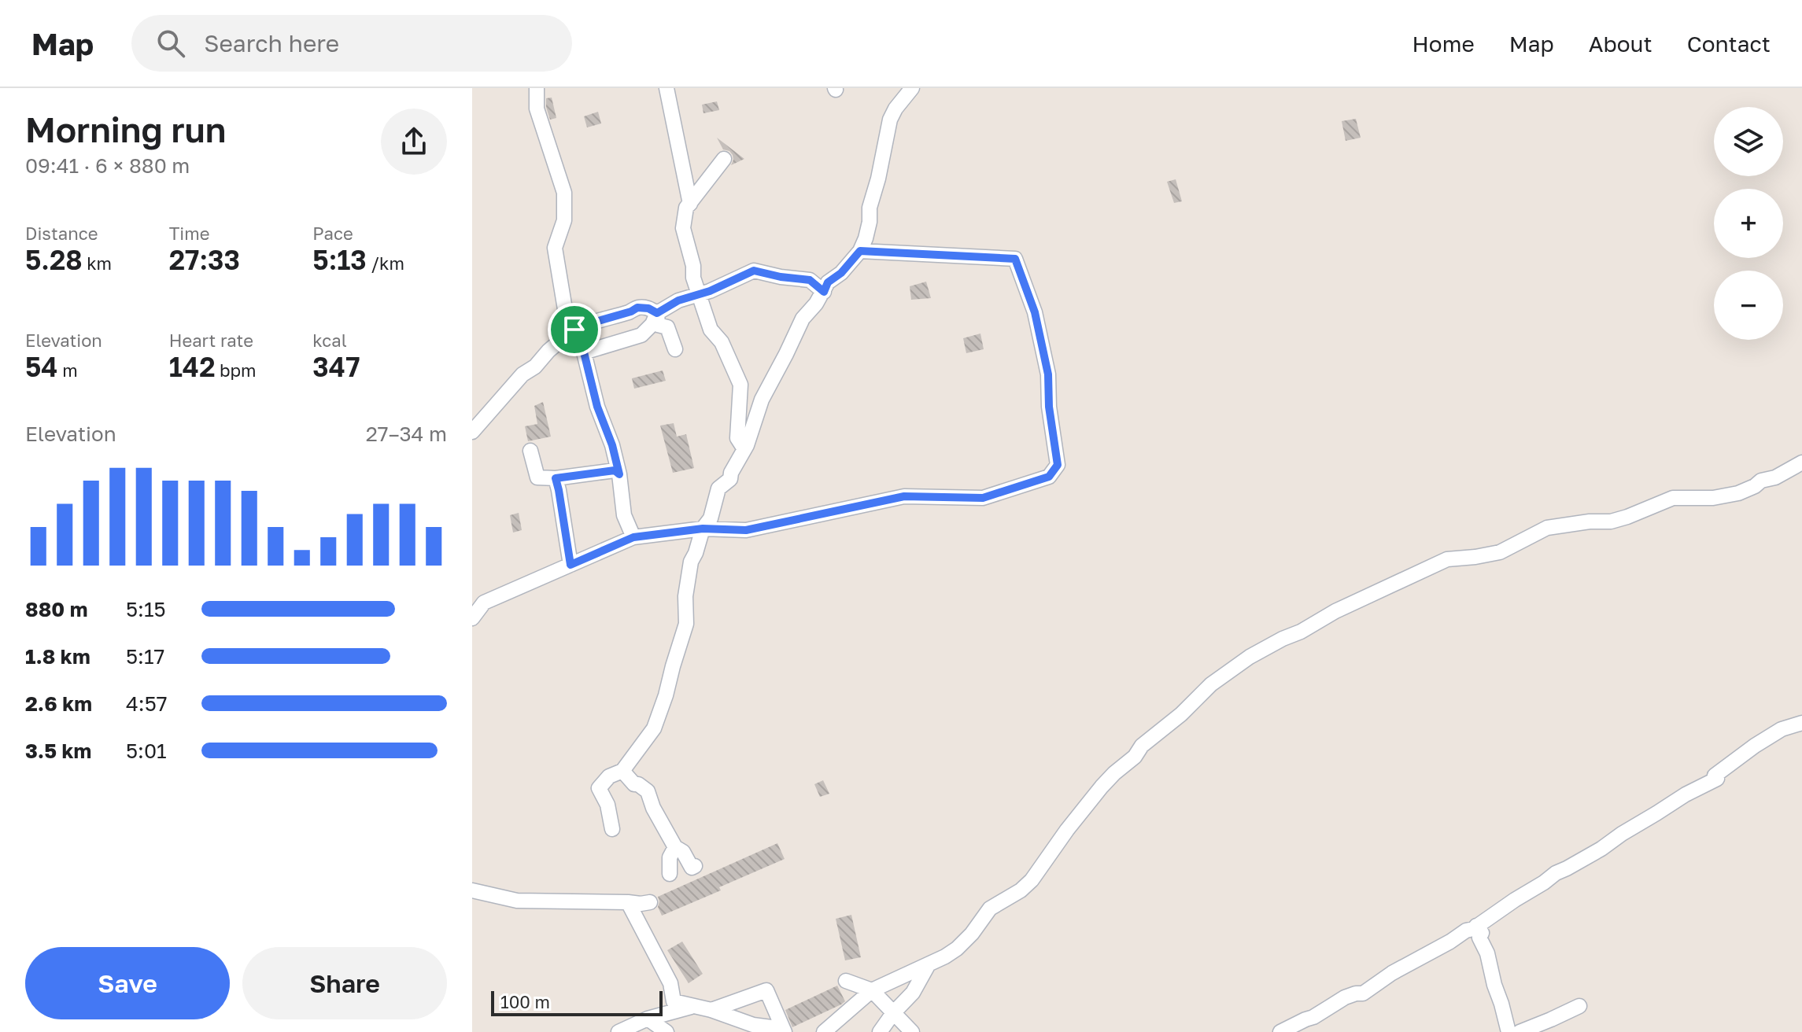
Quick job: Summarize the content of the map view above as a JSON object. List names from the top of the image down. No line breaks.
{"scale_bar":"100 m","page":{"header":"Map","search":"Search here","nav":["Home","Map","About","Contact"],"heading":["Morning run","09:41 · 6 × 880 m"],"map_buttons":["+","−"],"stats":[["Distance","5.28 km"],["Time","27:33"],["Pace","5:13 /km"],["Elevation","54 m"],["Heart rate","142 bpm"],["kcal","347"]],"chart":["Elevation","27–34 m"],"list":[{"name":"880 m","note":"5:15"},{"name":"1.8 km","note":"5:17"},{"name":"2.6 km","note":"4:57"},{"name":"3.5 km","note":"5:01"}],"buttons":["Save","Share"],"scale":"100 m"}}
